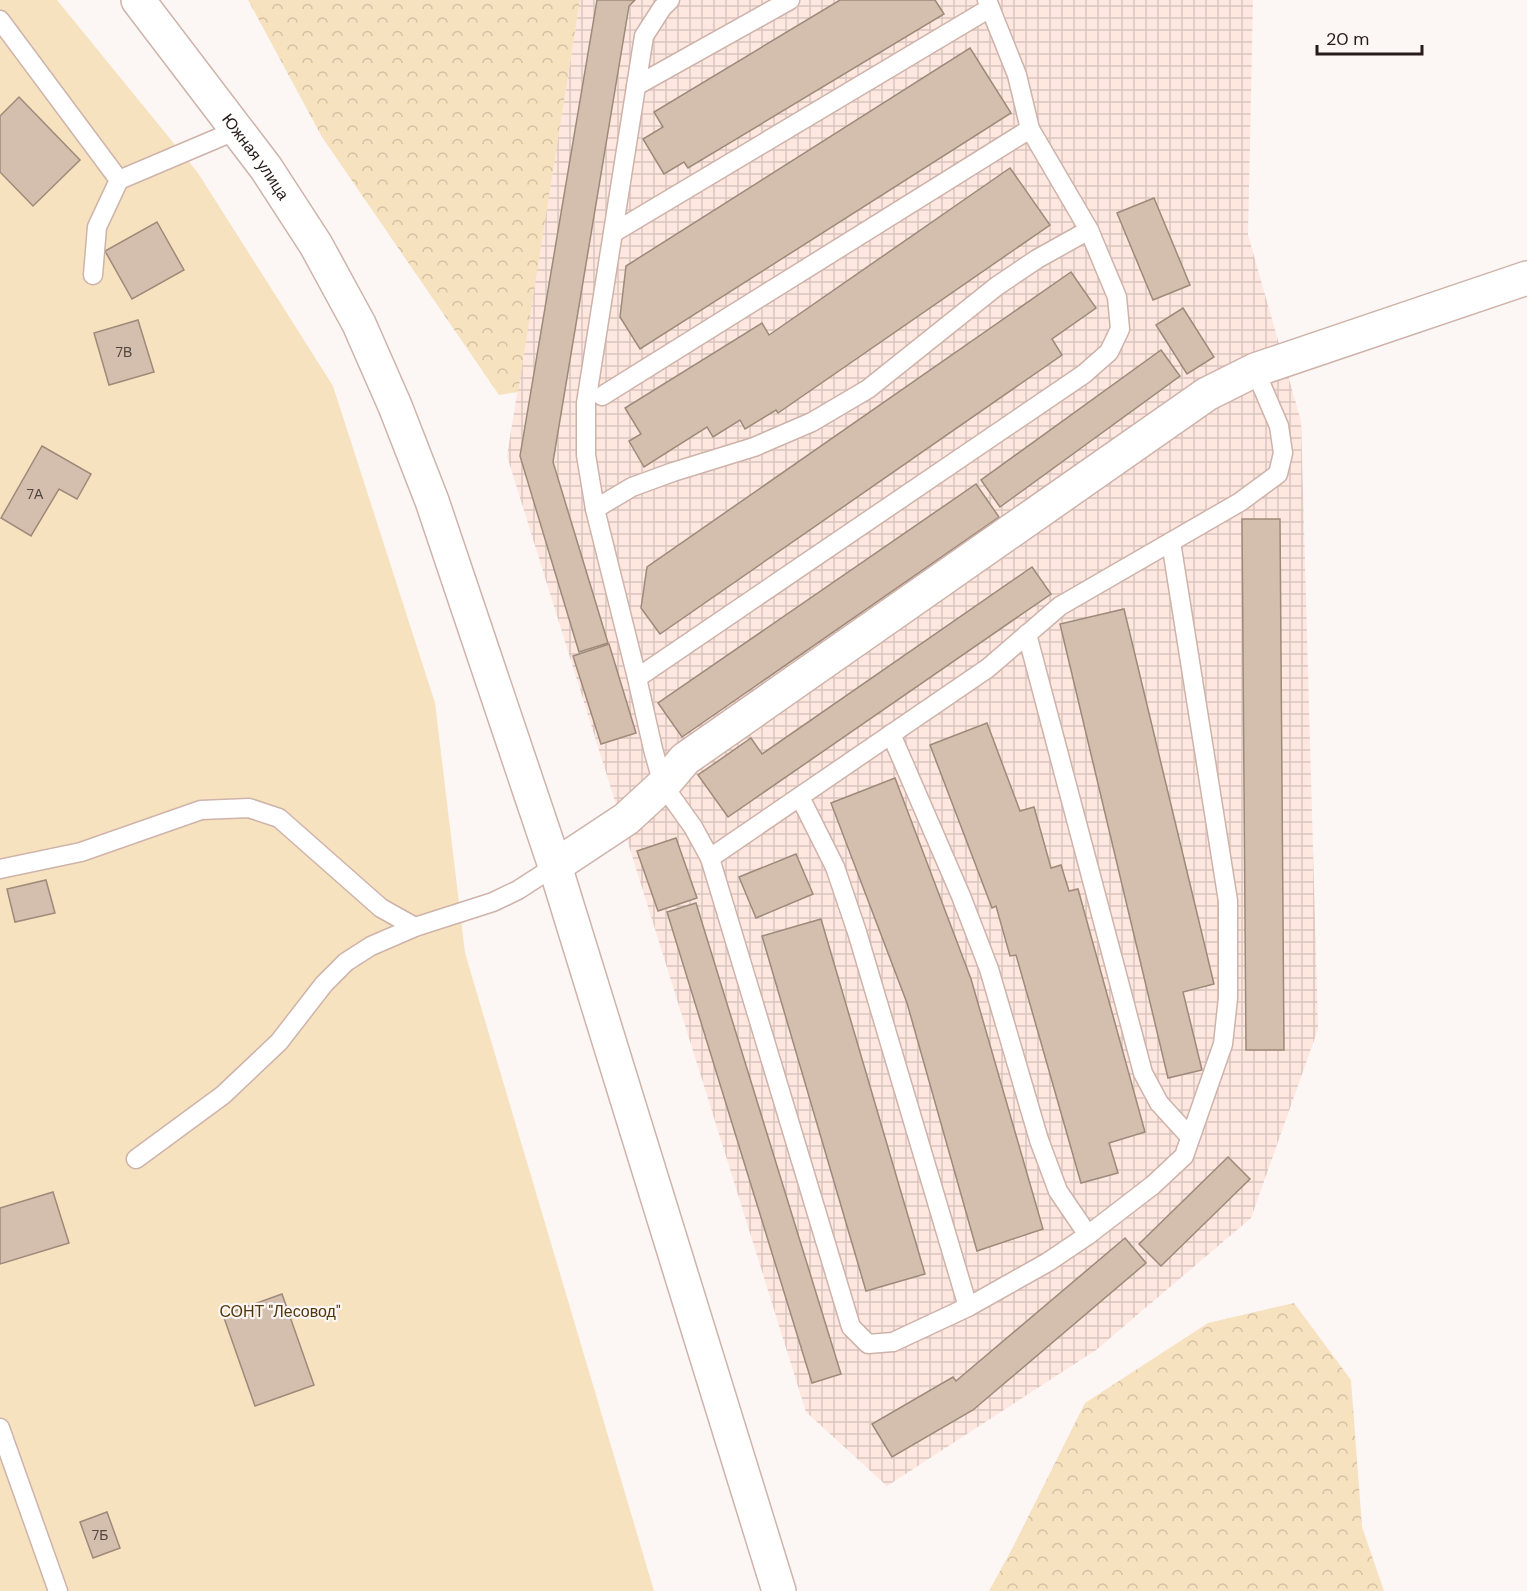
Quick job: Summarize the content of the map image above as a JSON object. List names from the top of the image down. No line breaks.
{"streets":{"main road":["Южная улица"]},"parks":["СОНТ \"Лесовод\""],"house_numbers":["7В","7А","7Б"],"scale_bar":"20 m"}
